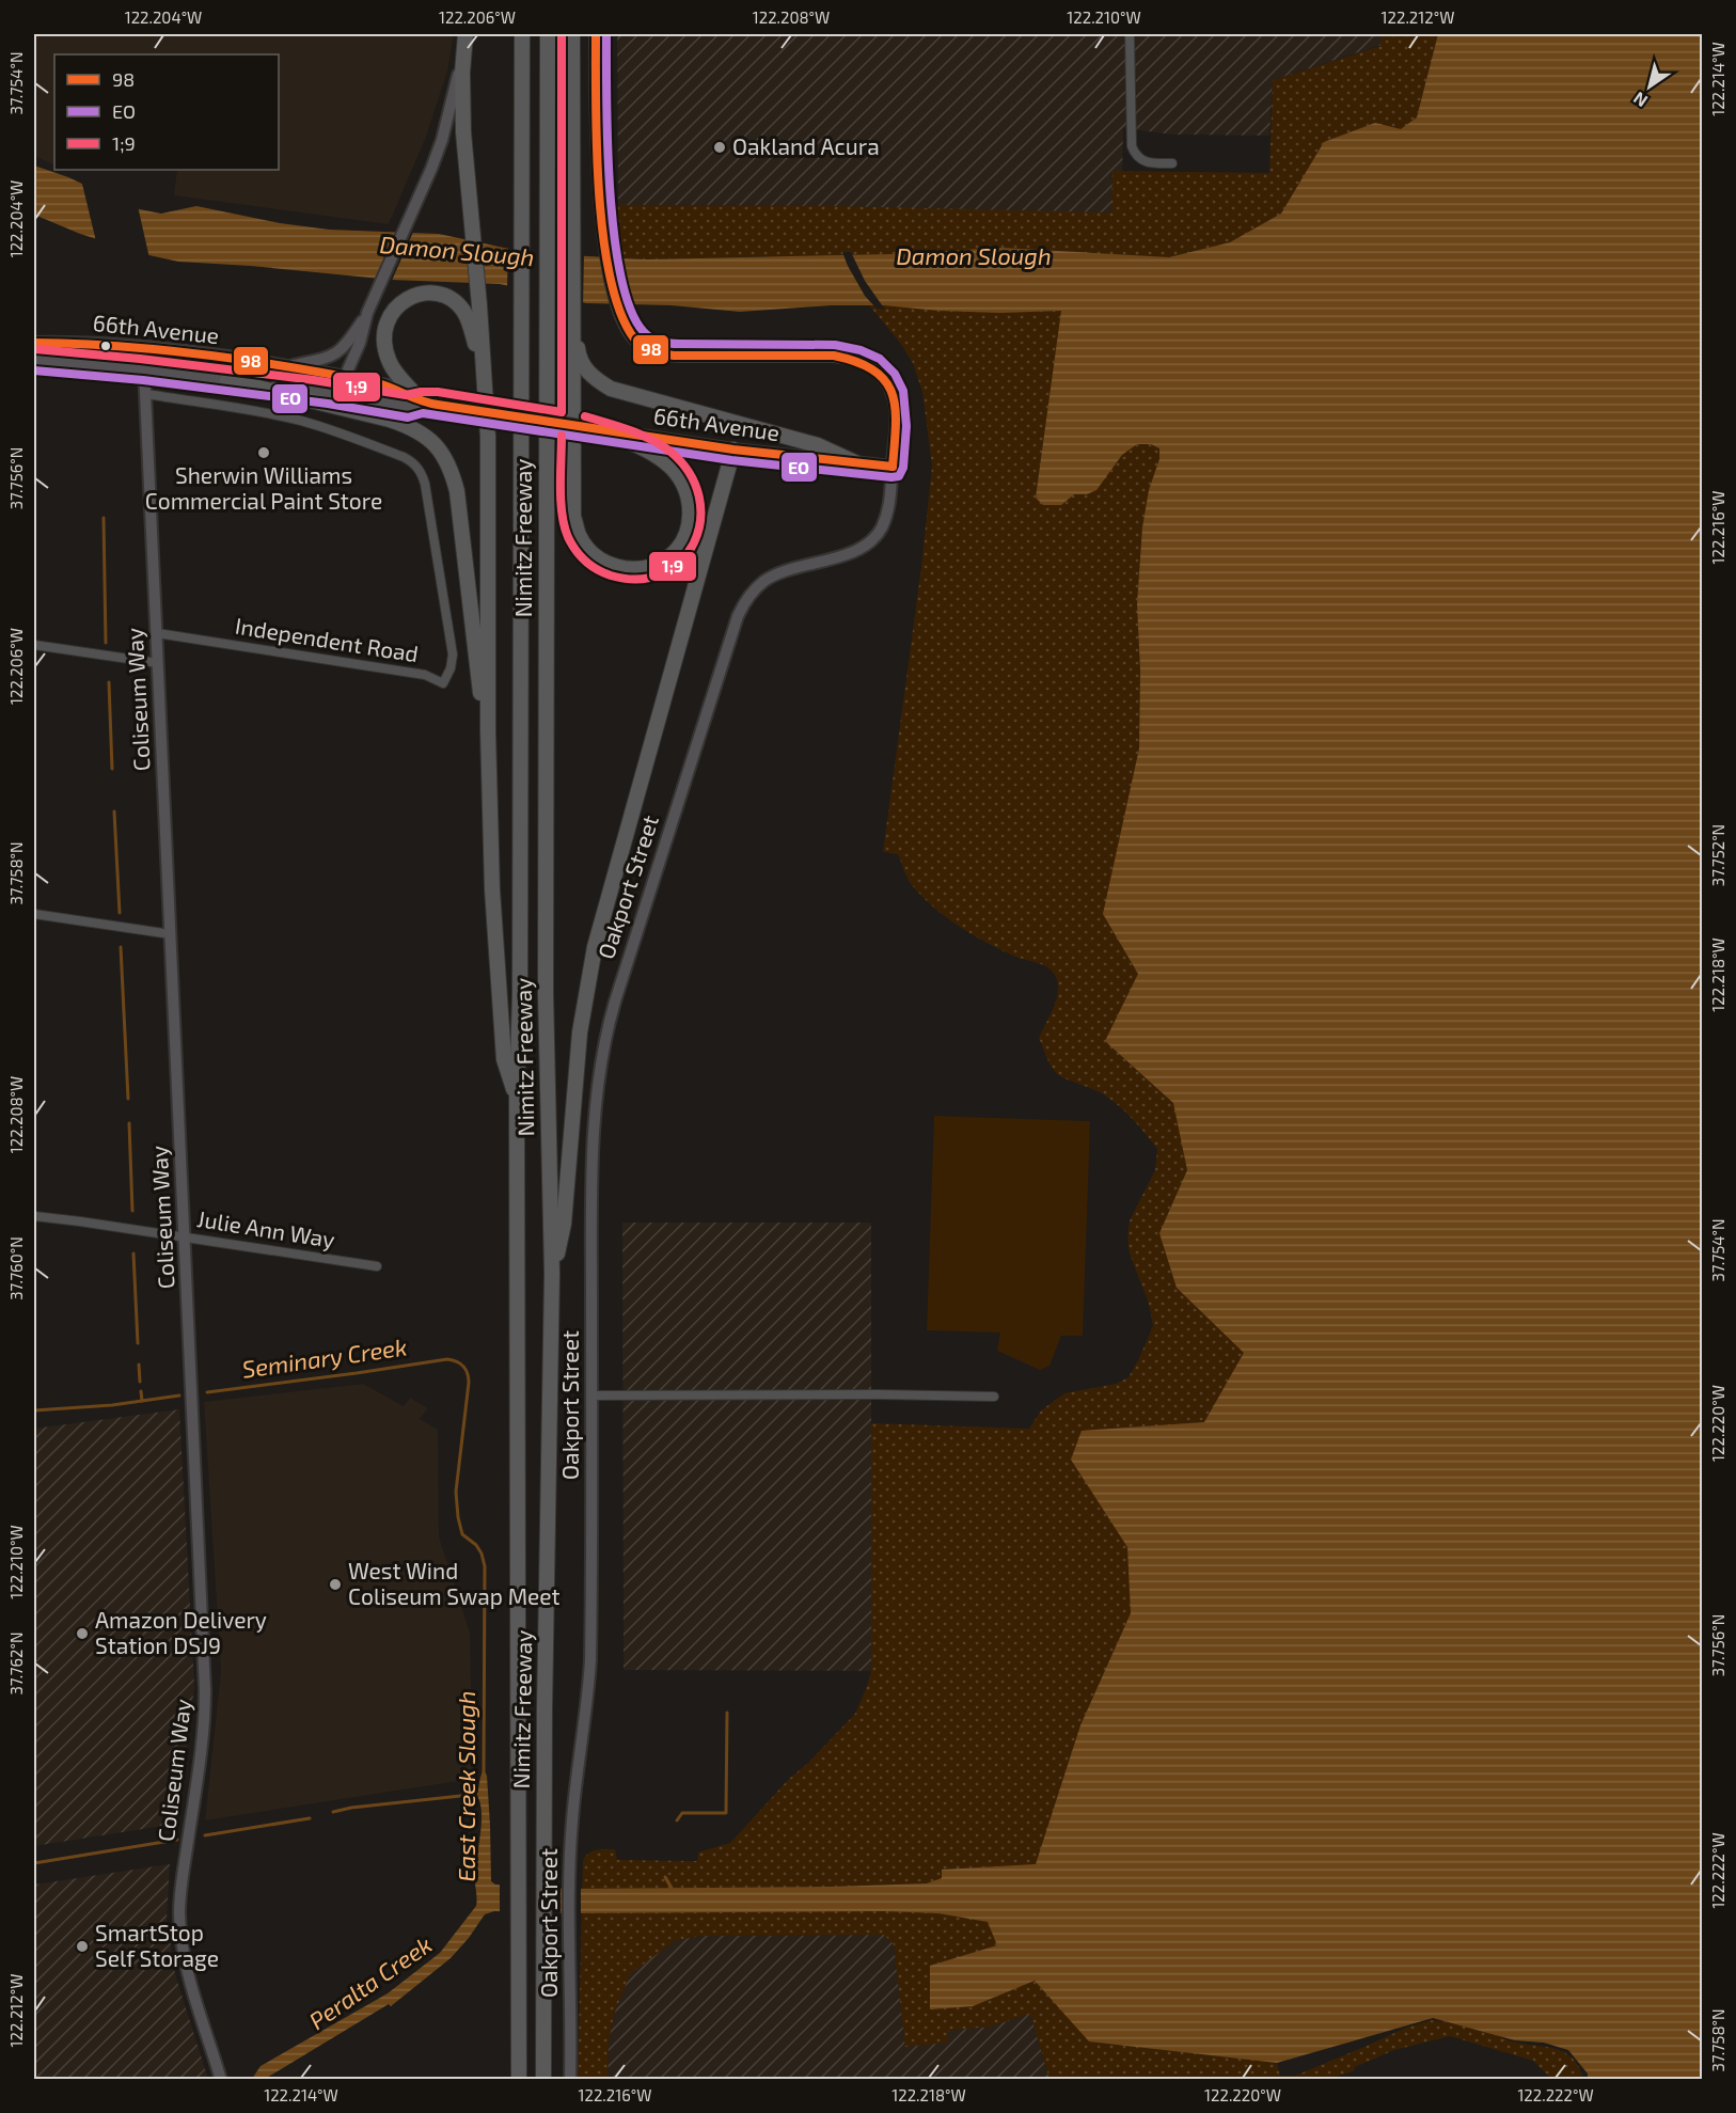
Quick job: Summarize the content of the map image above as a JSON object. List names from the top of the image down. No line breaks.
{"streets":{"highway":["Nimitz Freeway"],"street":["66th Avenue","Independent Road","Coliseum Way","Oakport Street","Julie Ann Way"]},"crossings":[["66th Avenue","Coliseum Way"],["66th Avenue","Oakport Street"],["Independent Road","Coliseum Way"],["Coliseum Way","Julie Ann Way"]],"water":["Damon Slough","Seminary Creek","East Creek Slough","Peralta Creek"],"places":["Oakland Acura","Sherwin Williams Commercial Paint Store","West Wind Coliseum Swap Meet","Amazon Delivery Station DSJ9","SmartStop Self Storage"],"lines":["transit line 98","transit line EO","transit line 1;9"],"legend":["98","EO","1;9"],"north":"bottom left","coordinates":["122.204°W","122.206°W","122.208°W","122.210°W","122.212°W","122.214°W","37.754°N","37.756°N","122.216°W","37.752°N","37.758°N","122.218°W","37.760°N","122.220°W","37.762°N","122.222°W"]}
